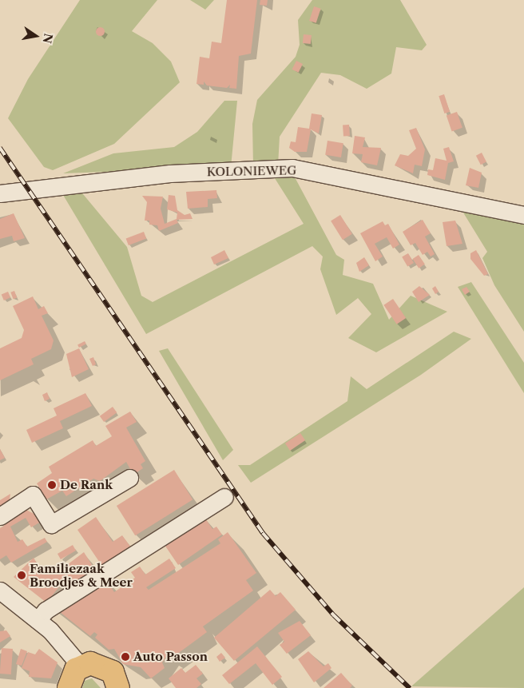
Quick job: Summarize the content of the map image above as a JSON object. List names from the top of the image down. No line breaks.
{"streets":{"street":["KOLONIEWEG"]},"places":["De Rank","Familiezaak Broodjes & Meer","Auto Passon"],"north":"right"}
